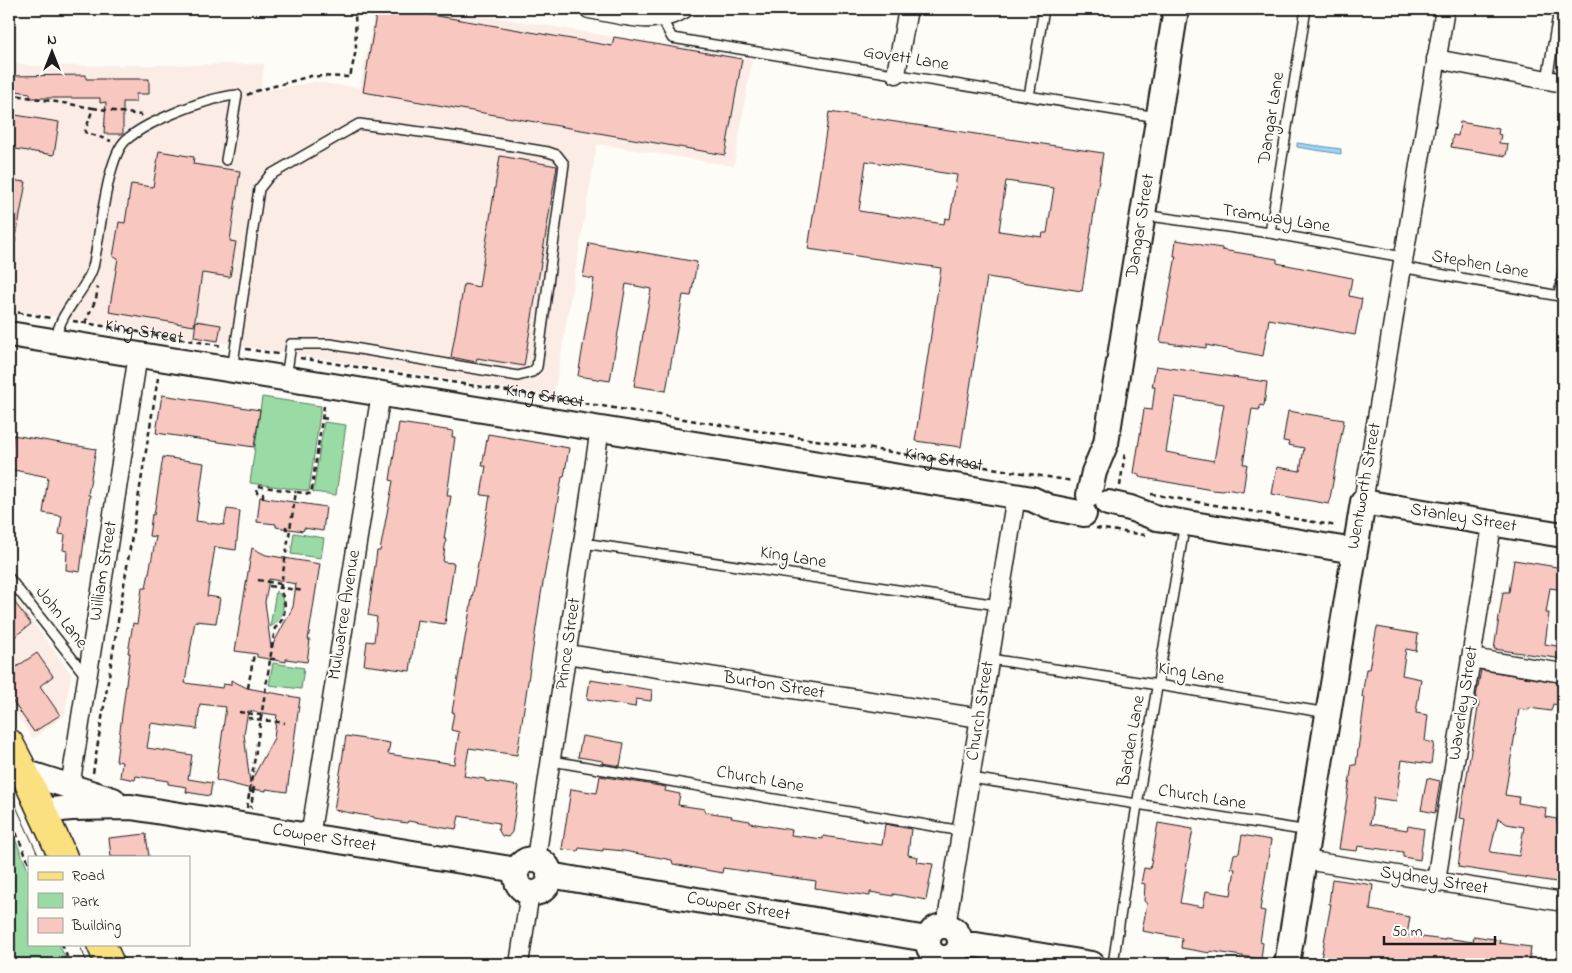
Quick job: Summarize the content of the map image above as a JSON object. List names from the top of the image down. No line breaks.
{"streets":{"street":["Dangar Street","King Street","Wentworth Street","Stanley Street","William Street","Mulwarree Avenue","Prince Street","Burton Street","Waverley Street","Church Street","Cowper Street","Sydney Street"],"lane":["Govett Lane","Dangar Lane","Tramway Lane","Stephen Lane","King Lane","John Lane","Barden Lane","Church Lane"]},"crossings":[["Govett Lane","Dangar Street"],["Dangar Lane","Tramway Lane"],["Tramway Lane","Dangar Street"],["Tramway Lane","Stephen Lane"],["Tramway Lane","Wentworth Street"],["Dangar Street","King Street"],["Stephen Lane","Wentworth Street"],["King Street","Wentworth Street"],["King Street","William Street"],["King Street","Mulwarree Avenue"],["King Street","Prince Street"],["King Street","Church Street"],["King Street","Barden Lane"],["Wentworth Street","Stanley Street"],["Wentworth Street","King Lane"],["Wentworth Street","Church Lane"],["Wentworth Street","Sydney Street"],["Stanley Street","Waverley Street"],["King Lane","Prince Street"],["King Lane","Church Street"],["King Lane","Barden Lane"],["William Street","John Lane"],["William Street","Cowper Street"],["Mulwarree Avenue","Cowper Street"],["Prince Street","Burton Street"],["Prince Street","Church Lane"],["Prince Street","Cowper Street"],["Burton Street","Church Street"],["Waverley Street","Sydney Street"],["Church Street","Church Lane"],["Church Street","Cowper Street"],["Barden Lane","Church Lane"]],"legend":["Road","Park","Building"],"scale_bar":"50 m","north":"top"}
